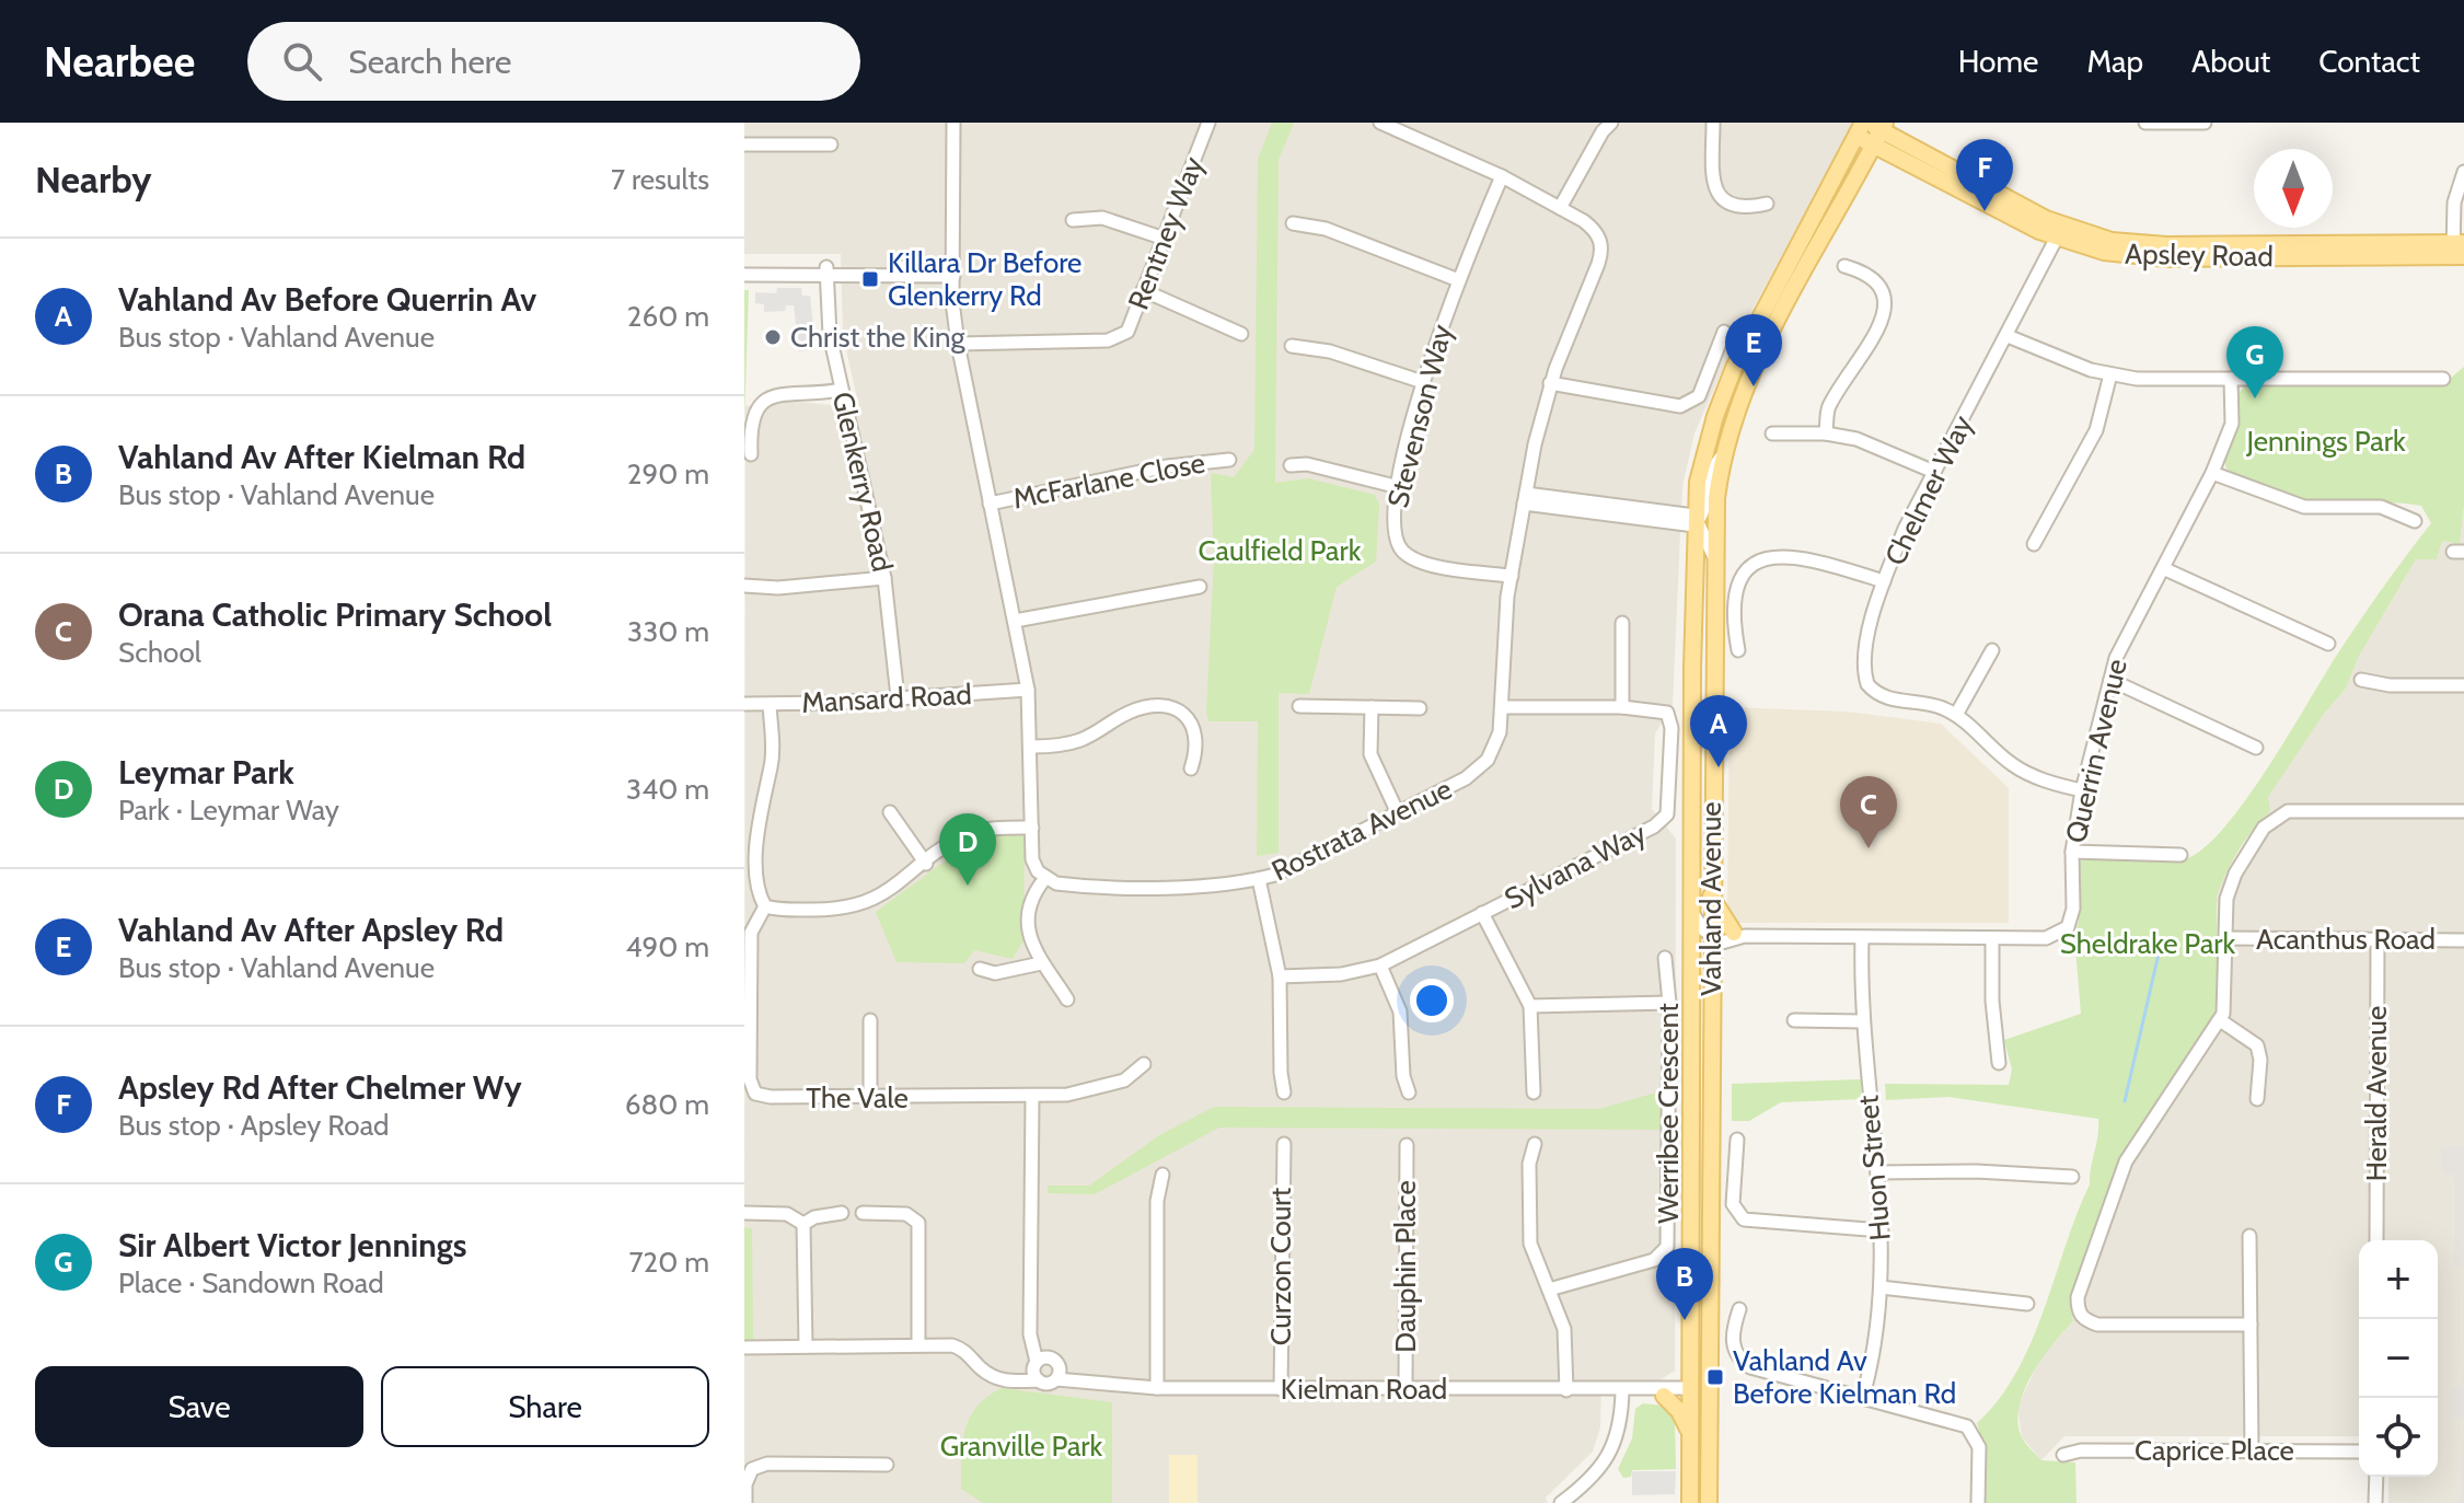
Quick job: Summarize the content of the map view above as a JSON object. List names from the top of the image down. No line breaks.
{"streets":{"main road":["Apsley Road","Vahland Avenue"],"street":["Rentney Way","Stevenson Way","McFarlane Close","Glenkerry Road","Chelmer Way","Mansard Road","Querrin Avenue","Rostrata Avenue","Sylvana Way","Acanthus Road","Herald Avenue","The Vale","Werribee Crescent","Huon Street","Curzon Court","Dauphin Place","Kielman Road","Caprice Place"]},"crossings":[["Apsley Road","Chelmer Way"],["Apsley Road","Vahland Avenue"],["Stevenson Way","Rostrata Avenue"],["Glenkerry Road","Mansard Road"],["Chelmer Way","Querrin Avenue"],["Querrin Avenue","Vahland Avenue"],["Querrin Avenue","Huon Street"],["Rostrata Avenue","Sylvana Way"],["Vahland Avenue","Kielman Road"],["Acanthus Road","Herald Avenue"],["Curzon Court","Kielman Road"],["Dauphin Place","Kielman Road"]],"parks":["Jennings Park","Caulfield Park","Sheldrake Park","Granville Park"],"places":{"transit":["Killara Dr Before Glenkerry Rd","Vahland Av Before Kielman Rd"],"other":["Christ the King"]},"north":"bottom","page":{"header":"Nearbee","search":"Search here","nav":["Home","Map","About","Contact"],"heading":["Nearby","7 results"],"pins":["F","E","G","A","C","D","B"],"list":[{"mark":"A","name":"Vahland Av Before Querrin Av","note":"Bus stop · Vahland Avenue","value":"260 m"},{"mark":"B","name":"Vahland Av After Kielman Rd","note":"Bus stop · Vahland Avenue","value":"290 m"},{"mark":"C","name":"Orana Catholic Primary School","note":"School","value":"330 m"},{"mark":"D","name":"Leymar Park","note":"Park · Leymar Way","value":"340 m"},{"mark":"E","name":"Vahland Av After Apsley Rd","note":"Bus stop · Vahland Avenue","value":"490 m"},{"mark":"F","name":"Apsley Rd After Chelmer Wy","note":"Bus stop · Apsley Road","value":"680 m"},{"mark":"G","name":"Sir Albert Victor Jennings","note":"Place · Sandown Road","value":"720 m"}],"map_buttons":["+","−"],"buttons":["Save","Share"]}}
